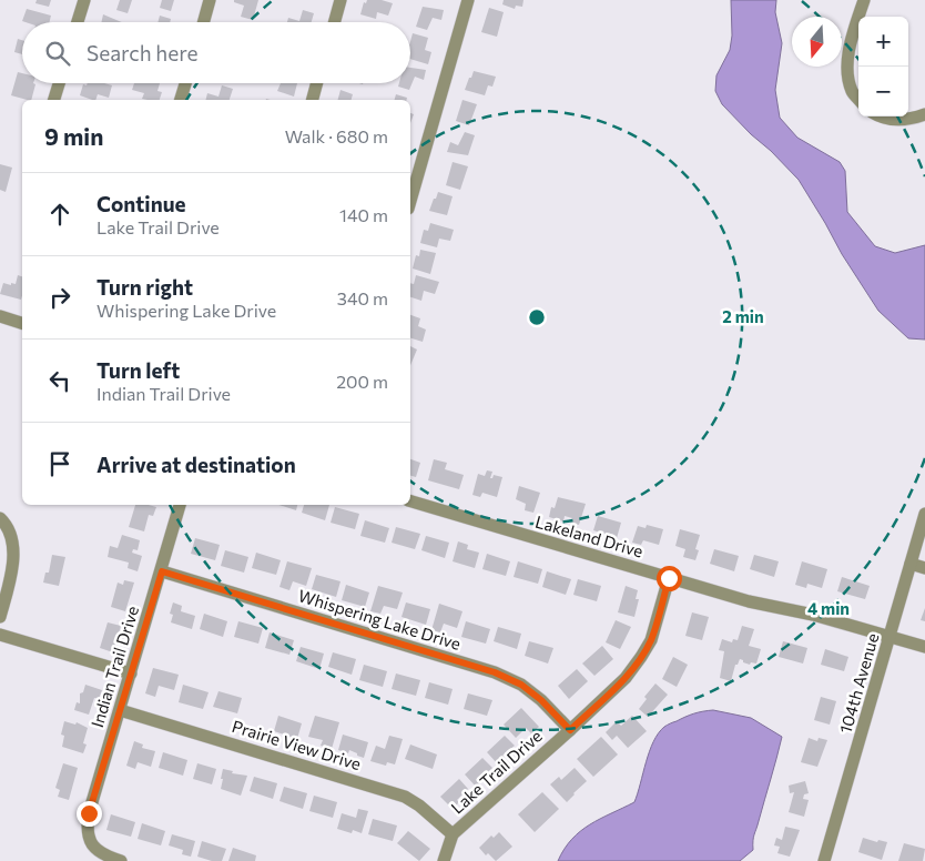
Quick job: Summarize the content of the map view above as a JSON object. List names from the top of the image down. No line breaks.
{"streets":{"street":["Lakeland Drive","Whispering Lake Drive","Indian Trail Drive","104th Avenue","Prairie View Drive","Lake Trail Drive"]},"crossings":[["Lakeland Drive","104th Avenue"],["Lakeland Drive","Lake Trail Drive"],["Whispering Lake Drive","Indian Trail Drive"],["Whispering Lake Drive","Lake Trail Drive"],["Indian Trail Drive","Prairie View Drive"],["Prairie View Drive","Lake Trail Drive"]],"north":"bottom","page":{"map_buttons":["+","−"],"search":"Search here","heading":["9 min","Walk · 680 m"],"list":[["Continue","Lake Trail Drive","140 m"],["Turn right","Whispering Lake Drive","340 m"],["Turn left","Indian Trail Drive","200 m"],"Arrive at destination"]},"rings":["2 min","4 min"]}
